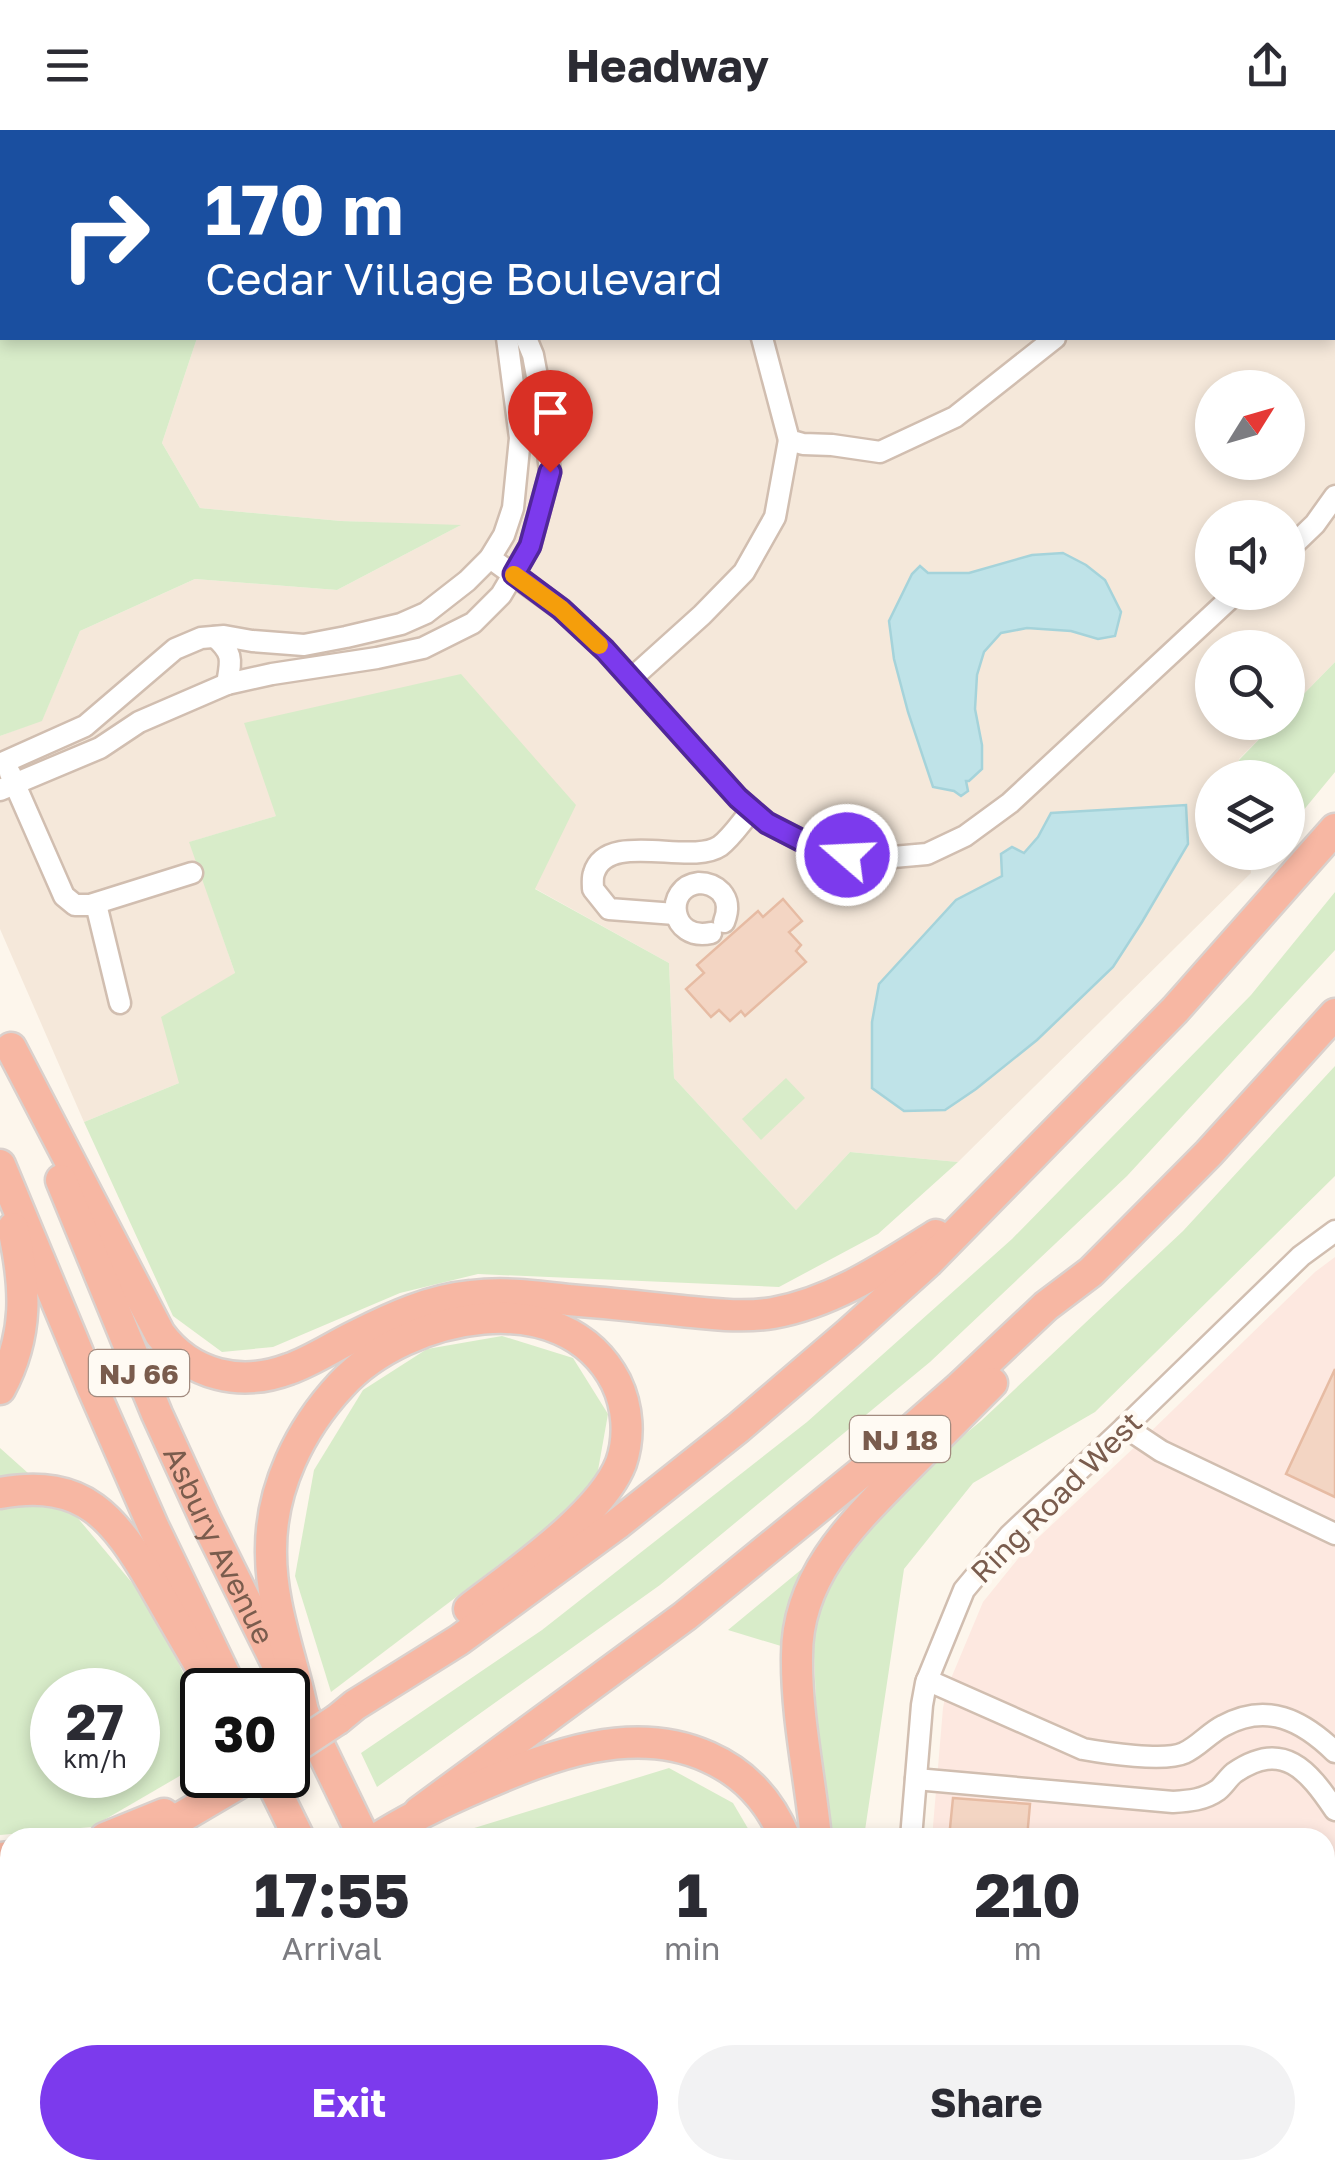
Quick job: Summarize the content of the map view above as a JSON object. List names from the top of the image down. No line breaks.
{"streets":{"highway":["NJ 66","NJ 18","Asbury Avenue"],"street":["Ring Road West"]},"north":"top right","page":{"header":"Headway","turn":["170 m","Cedar Village Boulevard"],"speed":"27 km/h","limit":"30","eta":["17:55","Arrival","1","min","210","m"],"buttons":["Exit","Share"]}}
